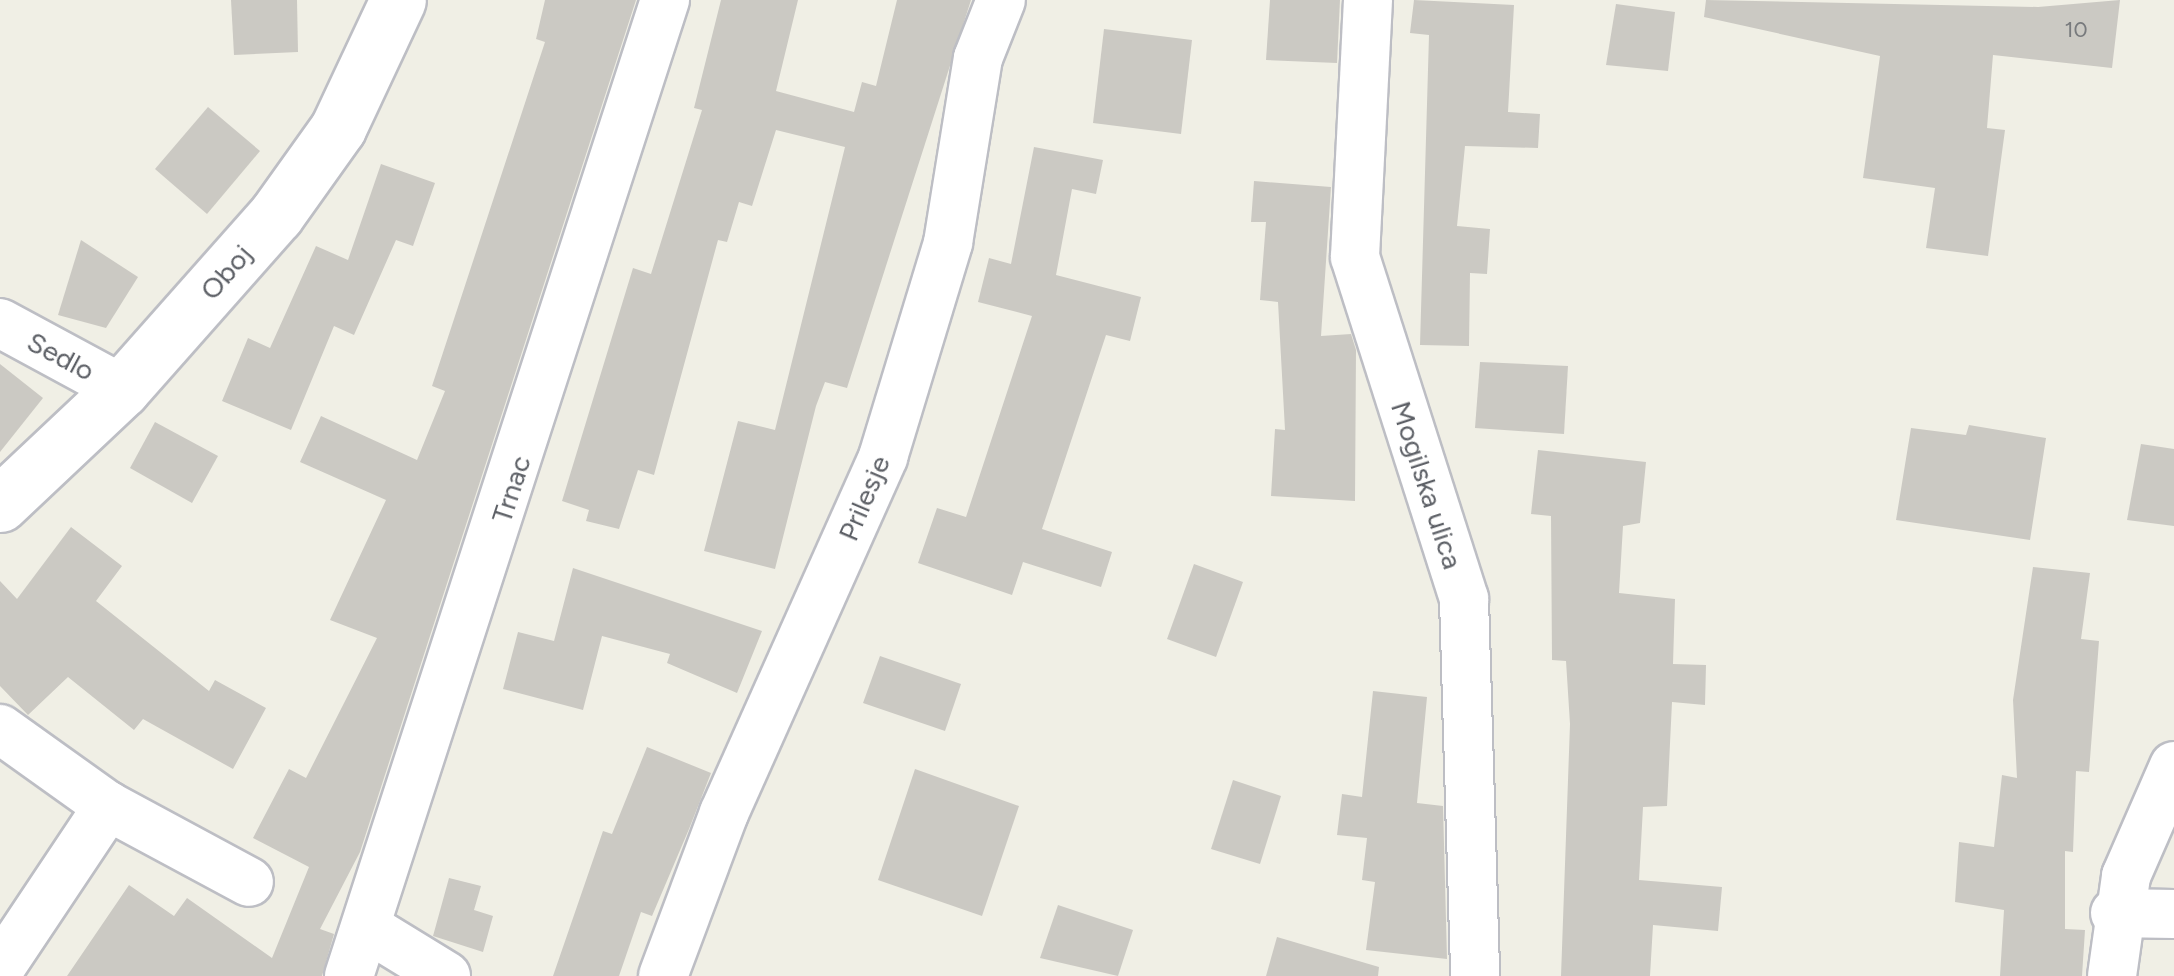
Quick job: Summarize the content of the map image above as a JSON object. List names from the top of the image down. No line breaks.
{"streets":{"street":["Oboj","Sedlo","Mogilska ulica","Trnac","Prilesje"]},"crossings":[["Oboj","Sedlo"]],"house_numbers":["10"]}
